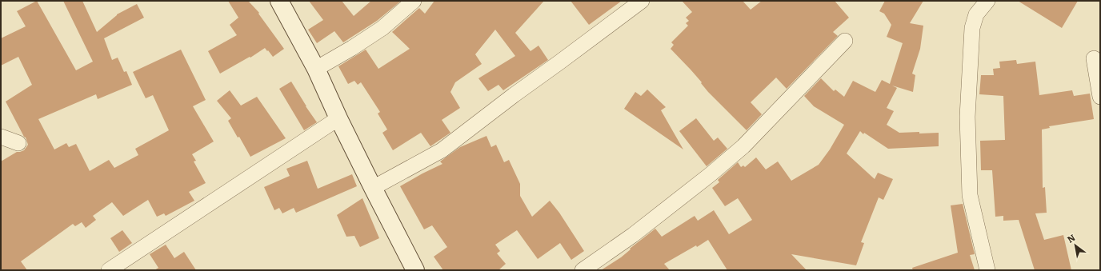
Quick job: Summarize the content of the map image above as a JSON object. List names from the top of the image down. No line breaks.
{"north":"top left"}
